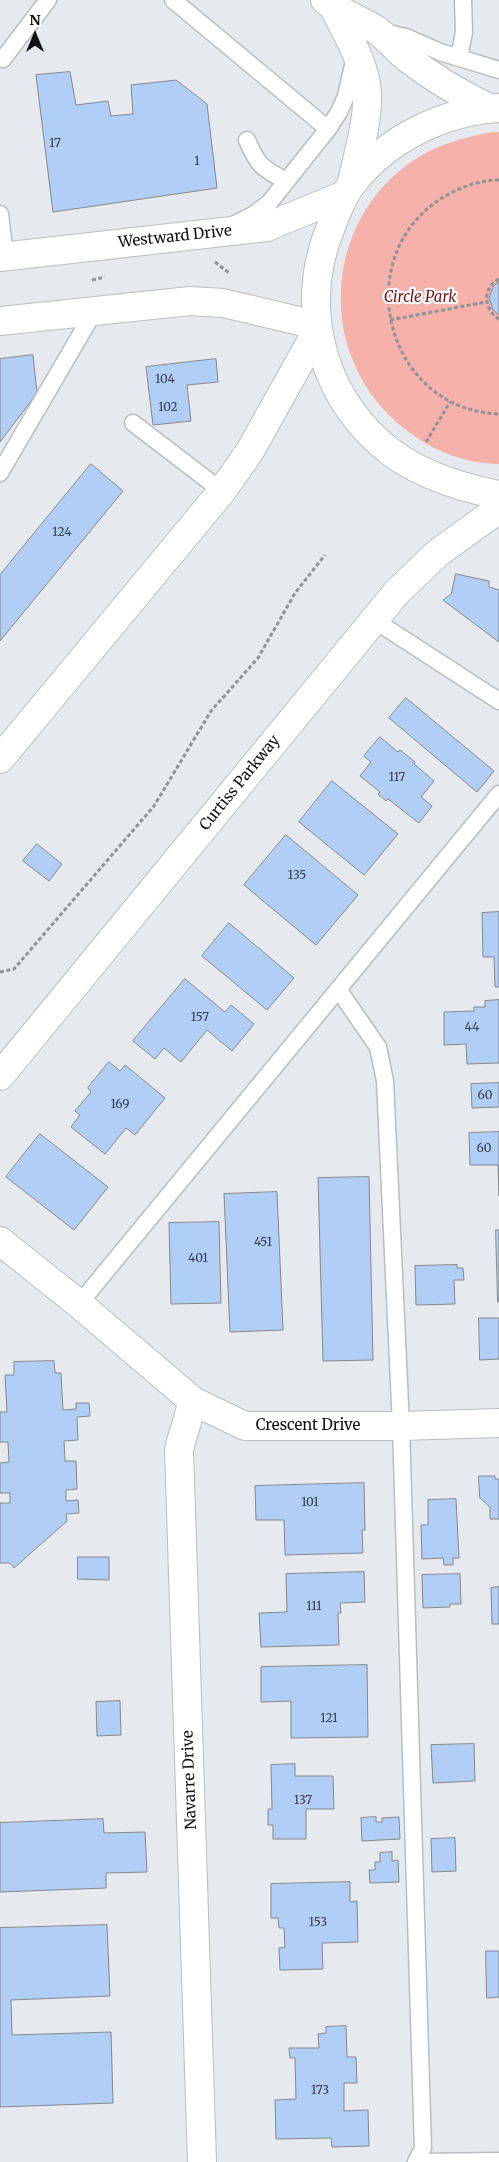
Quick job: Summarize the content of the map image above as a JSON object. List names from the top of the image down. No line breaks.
{"streets":{"street":["Westward Drive","Curtiss Parkway","Crescent Drive","Navarre Drive"]},"crossings":[["Crescent Drive","Navarre Drive"]],"parks":["Circle Park"],"house_numbers":["17","1","104","102","124","117","135","157","44","60","169","60","451","401","101","111","121","137","153","173"],"north":"top"}
